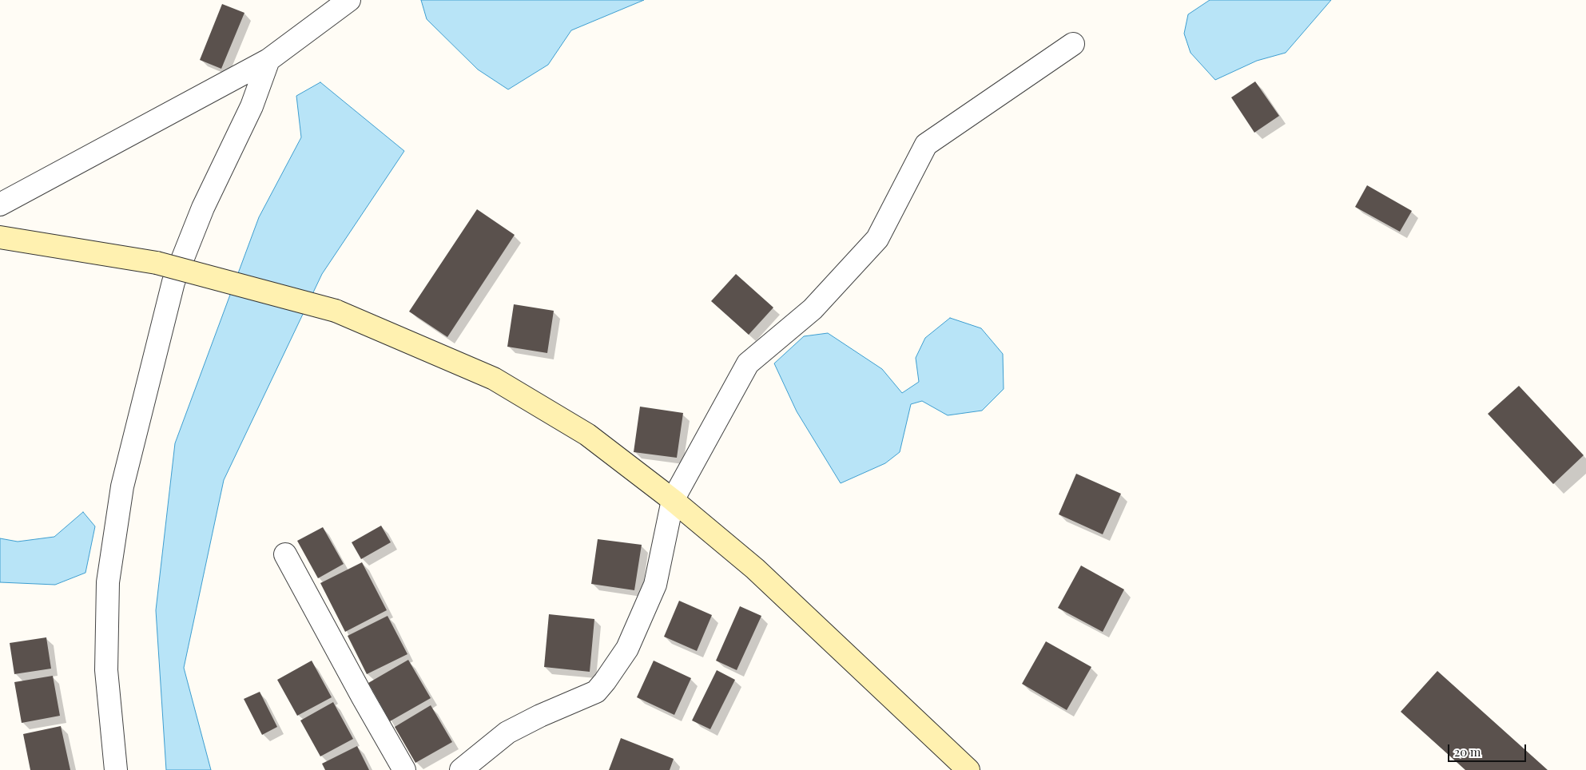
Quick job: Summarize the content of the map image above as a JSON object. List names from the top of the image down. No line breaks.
{"scale_bar":"20 m"}
